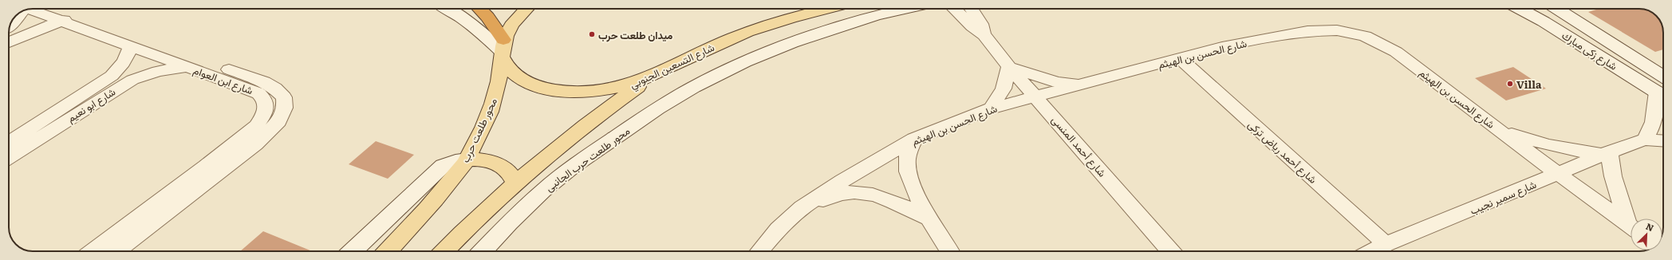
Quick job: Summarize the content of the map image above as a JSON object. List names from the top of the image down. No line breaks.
{"streets":{"highway":["شارع التسعين الجنوبي"],"main road":["محور طلعت حرب"],"street":["شارع زكى مبارك","شارع الحسن بن الهيثم","شارع ابن العوام","شارع ابو نعيم","شارع أحمد المنسى","شارع أحمد رياض تركى","محور طلعت حرب الجانبى","شارع سمير نجيب"]},"crossings":[["شارع الحسن بن الهيثم","شارع أحمد المنسى"],["شارع الحسن بن الهيثم","شارع أحمد رياض تركى"],["شارع الحسن بن الهيثم","شارع سمير نجيب"],["شارع التسعين الجنوبي","محور طلعت حرب"],["شارع ابن العوام","شارع ابو نعيم"],["شارع أحمد رياض تركى","شارع سمير نجيب"]],"places":["ميدان طلعت حرب","Villa"],"north":"top right"}
